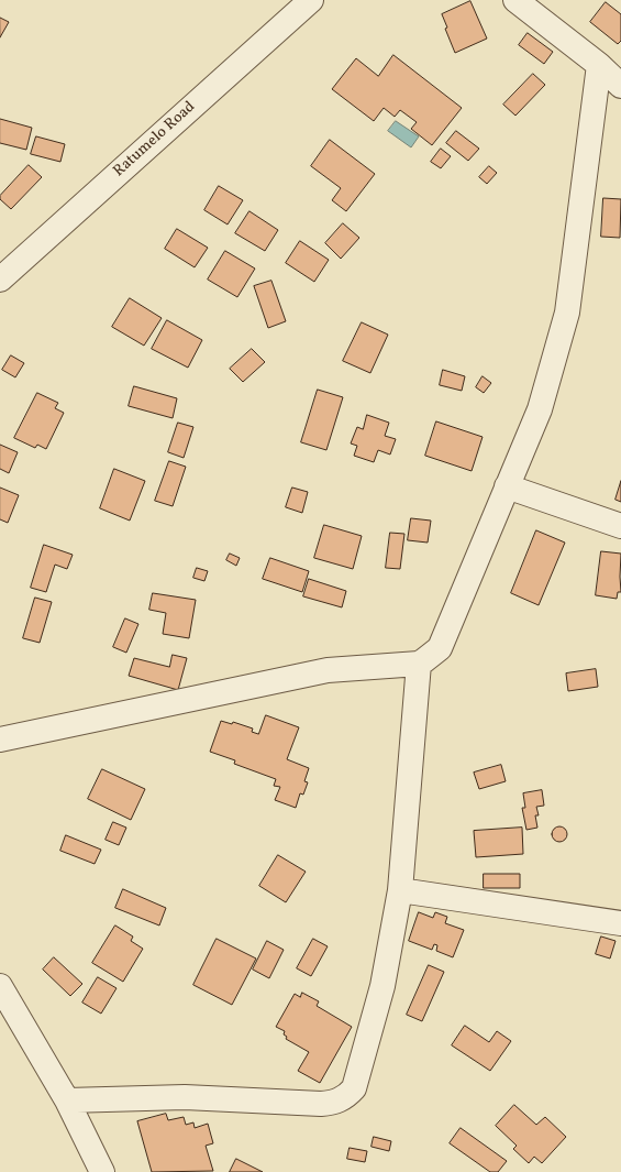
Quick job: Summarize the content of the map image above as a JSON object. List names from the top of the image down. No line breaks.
{"streets":{"street":["Ratumelo Road"]}}
